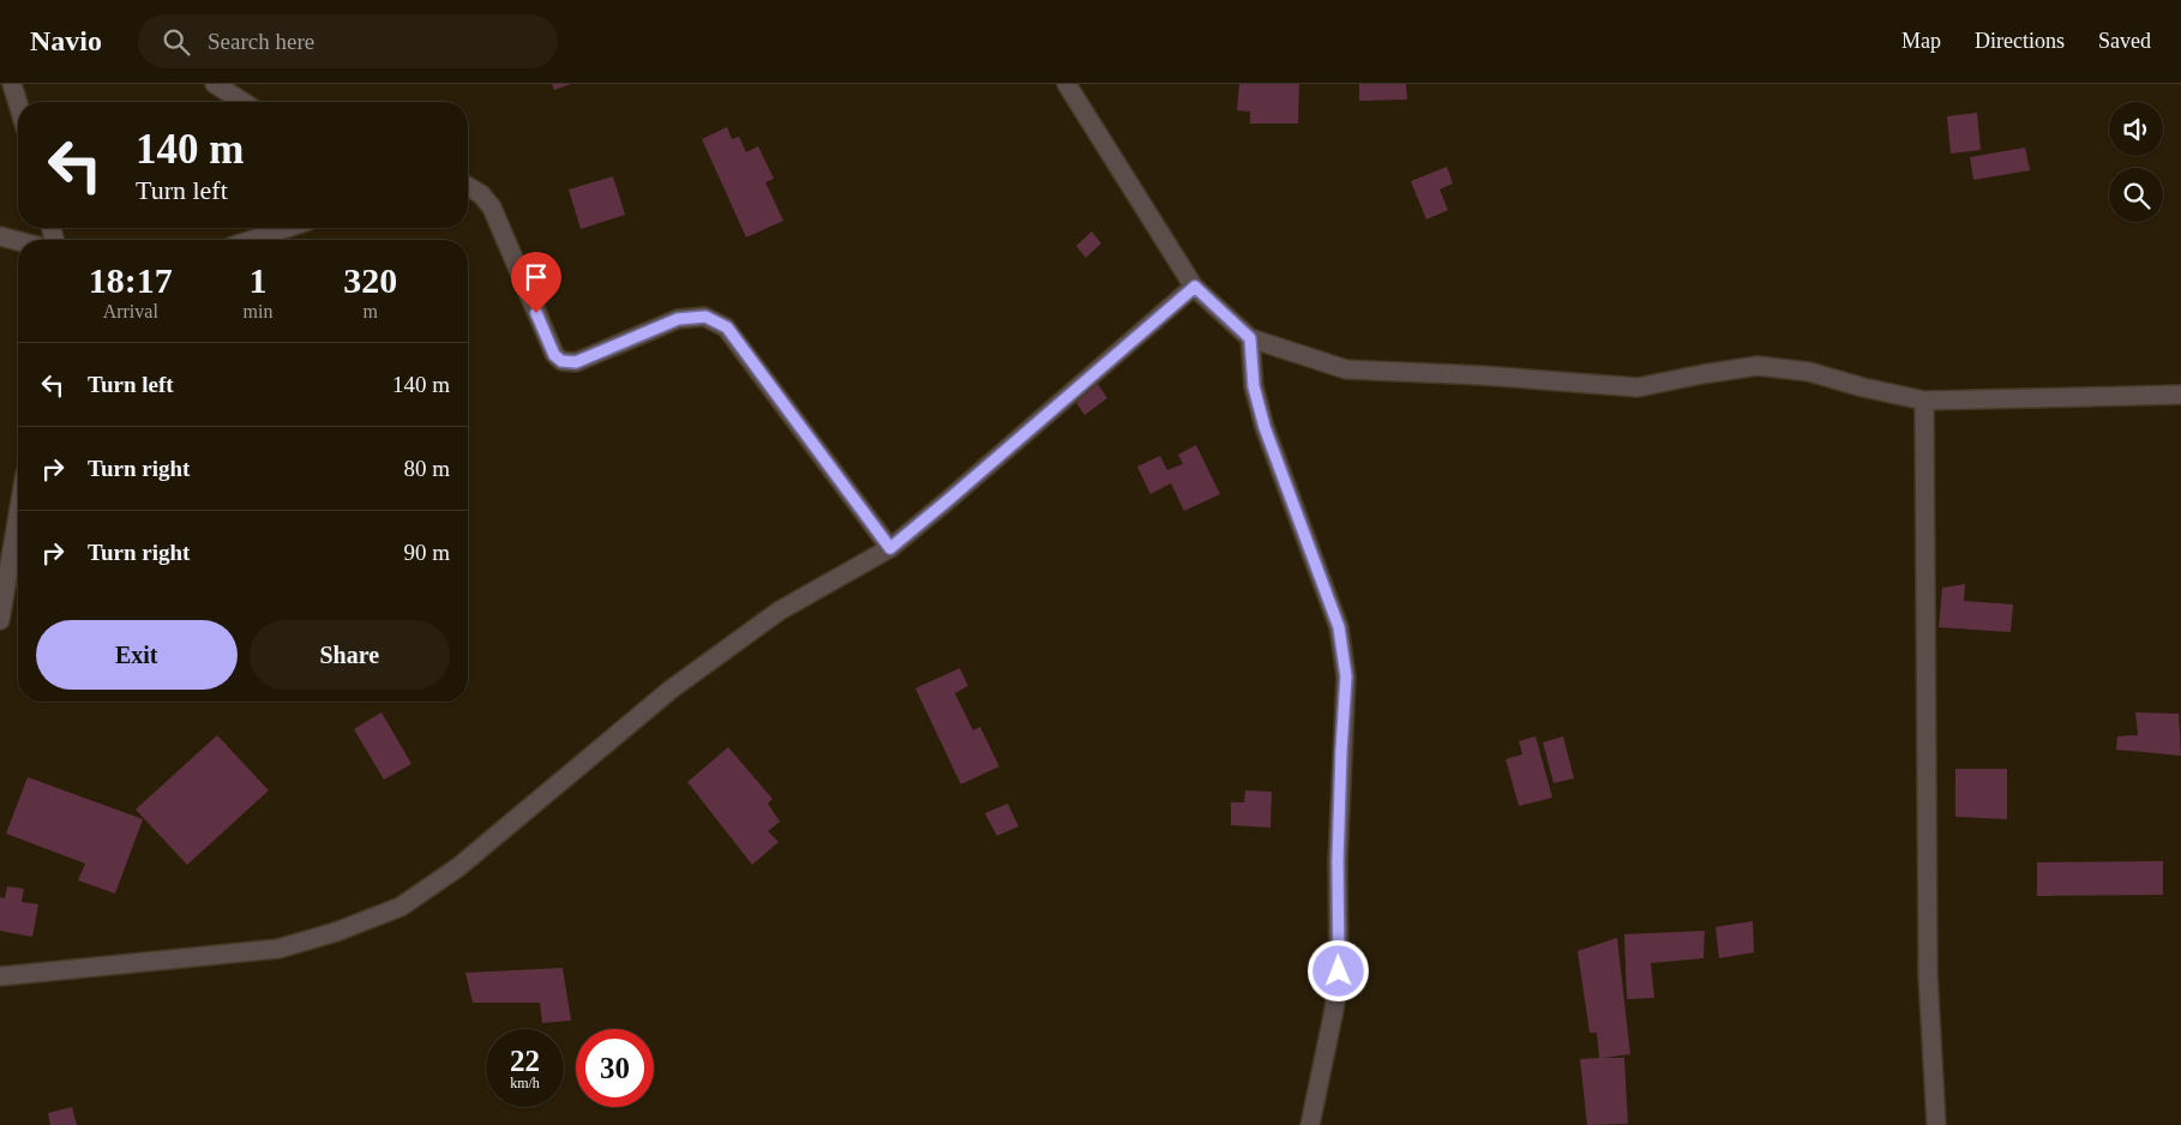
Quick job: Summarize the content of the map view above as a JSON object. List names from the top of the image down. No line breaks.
{"page":{"header":"Navio","search":"Search here","nav":["Map","Directions","Saved"],"turn":["140 m","Turn left"],"eta":["18:17","Arrival","1","min","320","m"],"list":[{"name":"Turn left","value":"140 m"},{"name":"Turn right","value":"80 m"},{"name":"Turn right","value":"90 m"}],"buttons":["Exit","Share"],"speed":"22 km/h","limit":"30"}}
